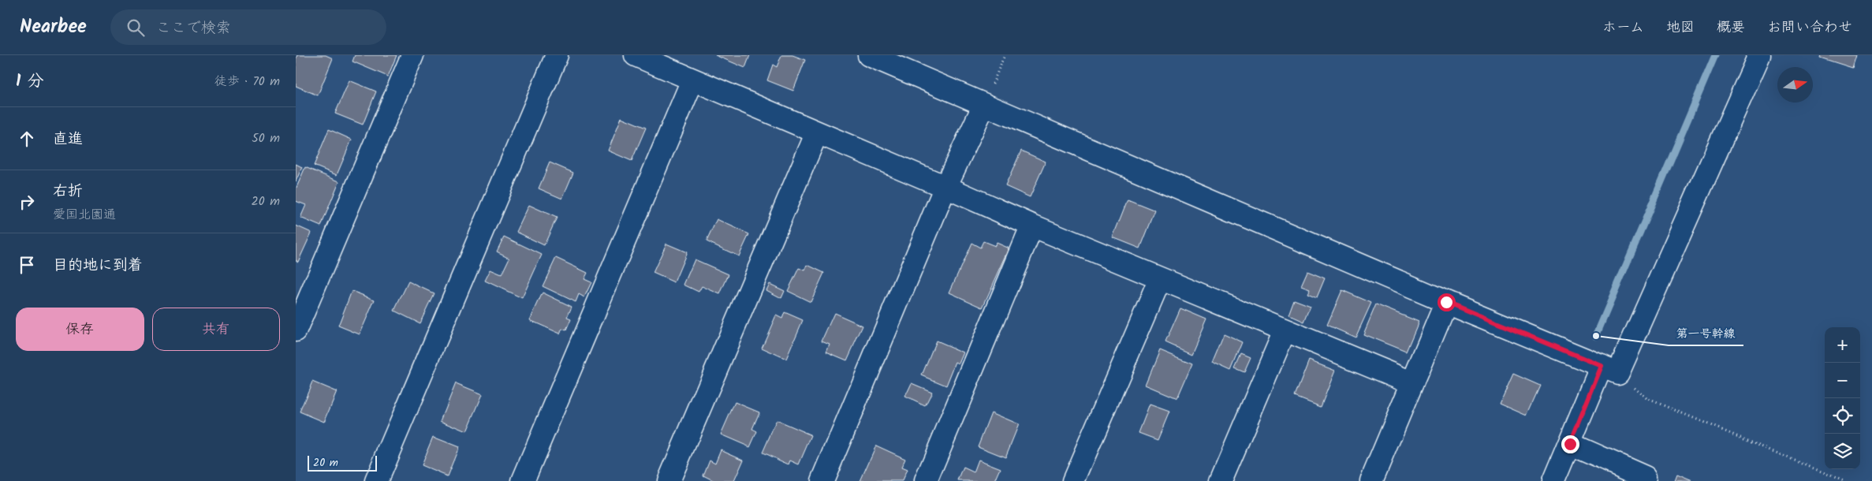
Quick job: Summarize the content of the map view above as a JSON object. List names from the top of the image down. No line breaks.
{"places":["第一号幹線"],"scale_bar":"20 m","north":"right","page":{"header":"Nearbee","search":"ここで検索","nav":["ホーム","地図","概要","お問い合わせ"],"heading":["1 分","徒歩 · 70 m"],"list":[["直進","50 m"],["右折","愛国北園通","20 m"],"目的地に到着"],"buttons":["保存","共有"],"map_buttons":["+","−"],"scale":"20 m"}}
